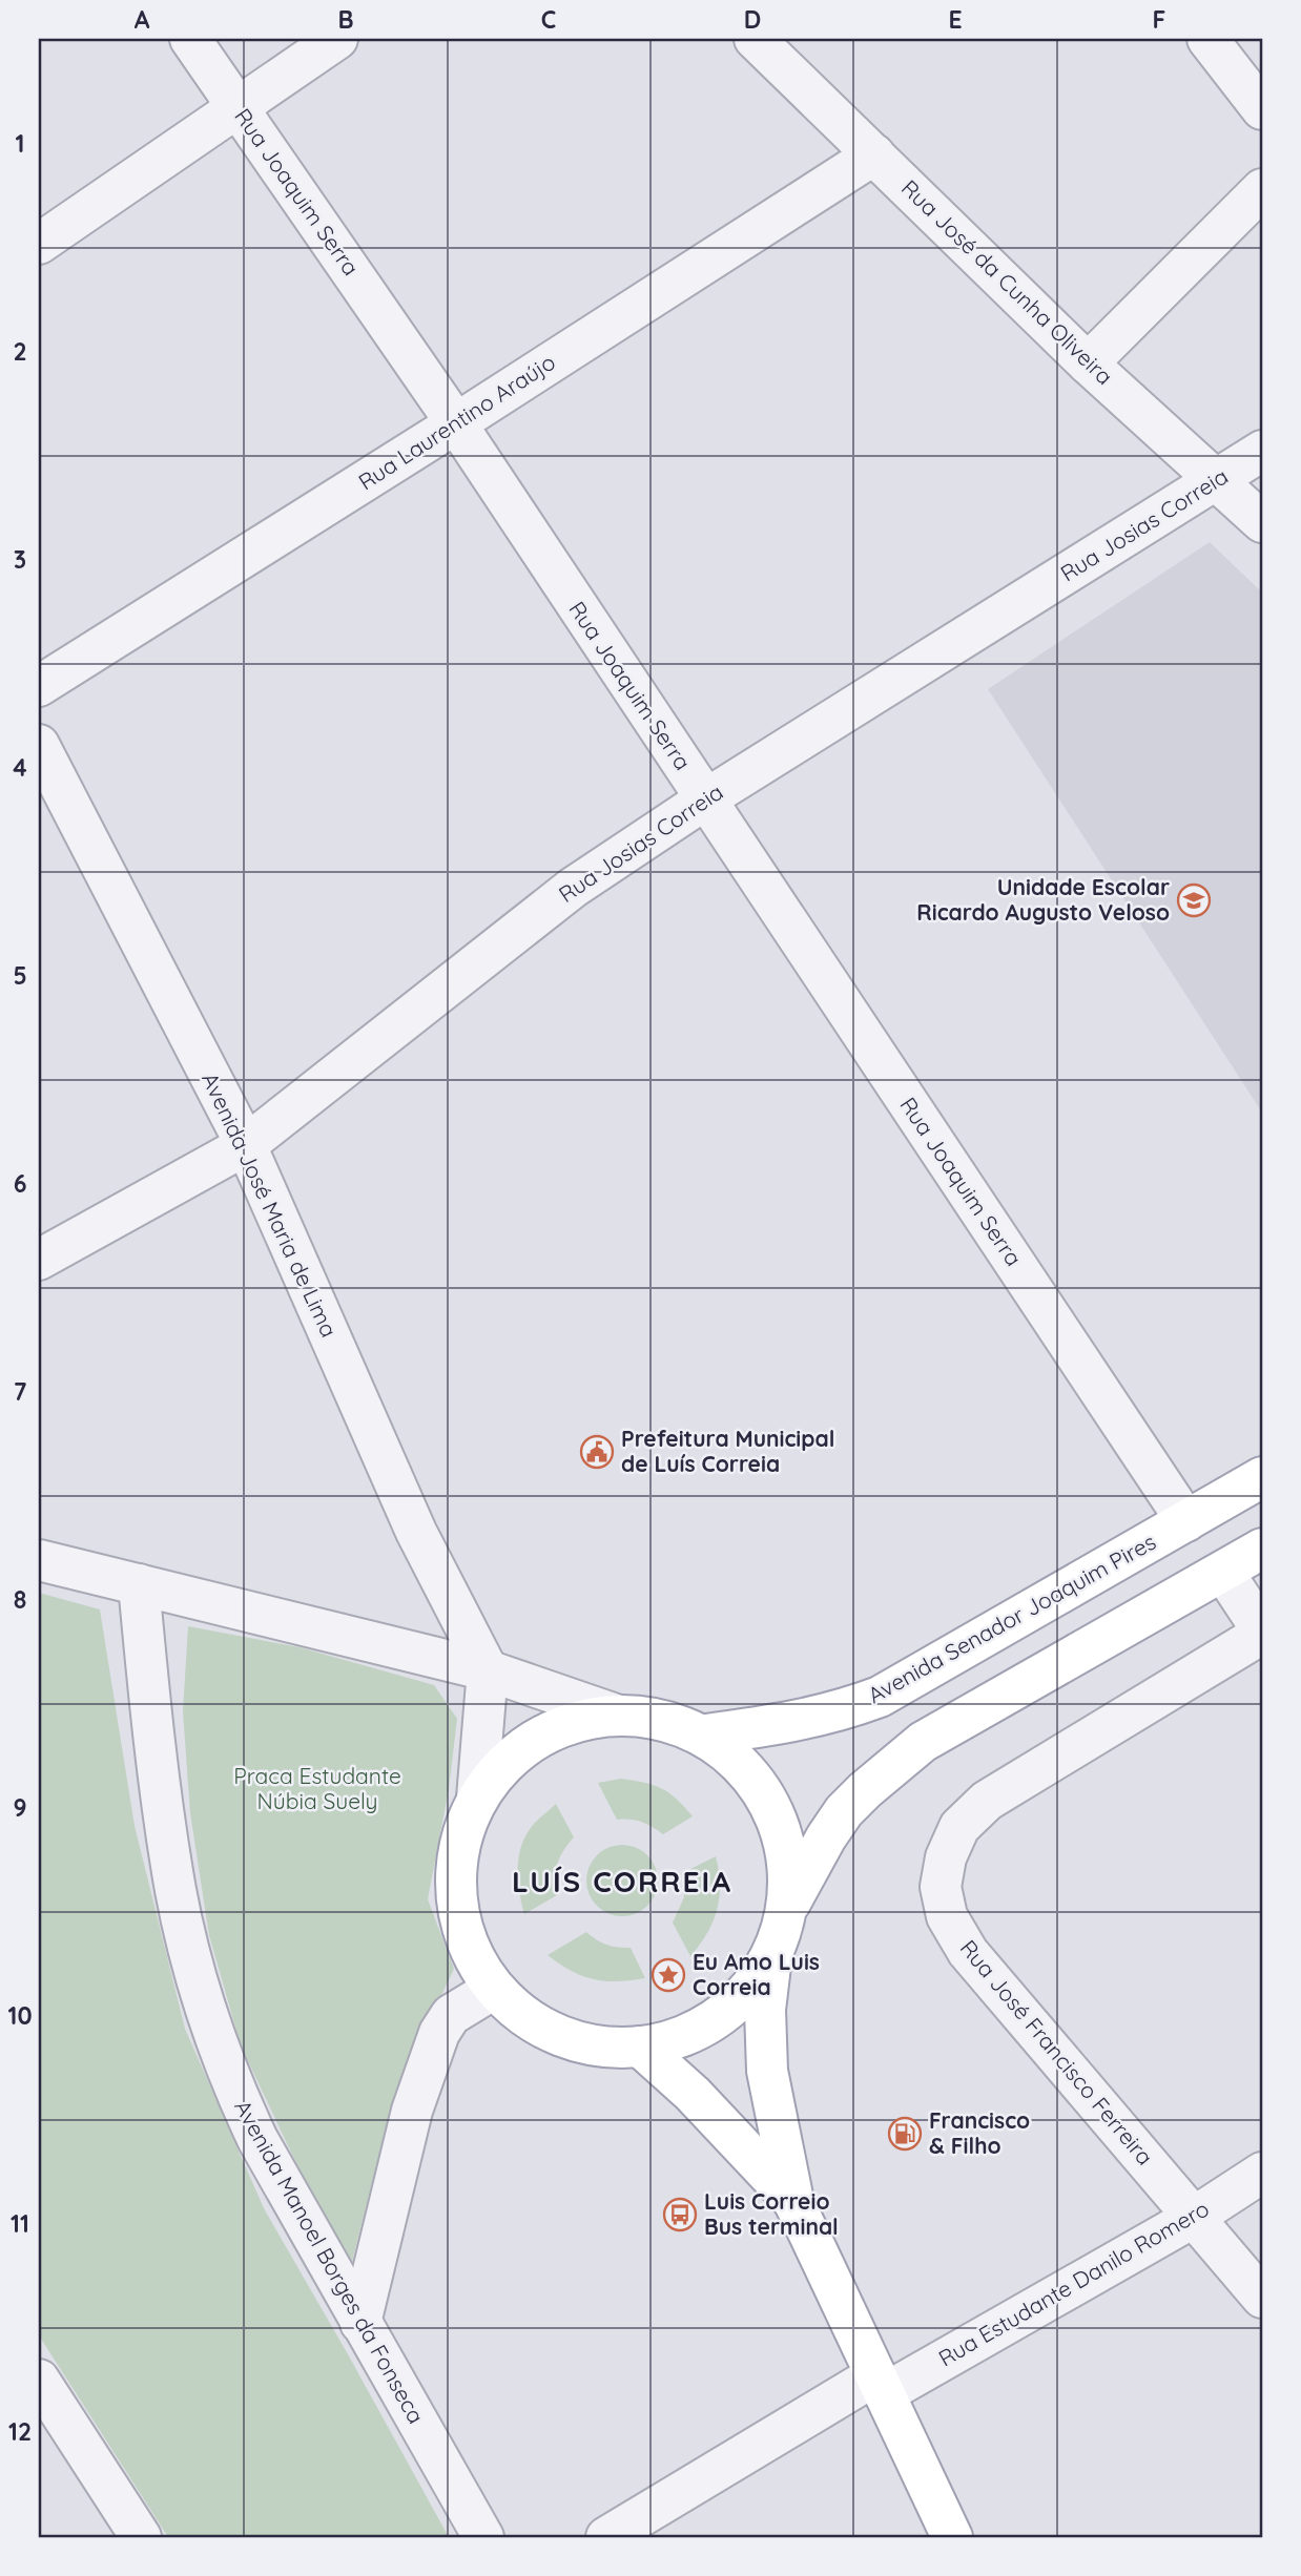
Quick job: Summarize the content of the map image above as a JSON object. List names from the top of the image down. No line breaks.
{"streets":{"main road":["Avenida Senador Joaquim Pires"],"street":["Rua Joaquim Serra","Rua José da Cunha Oliveira","Rua Laurentino Araújo","Rua Josias Correia","Avenida José Maria de Lima","Rua José Francisco Ferreira","Avenida Manoel Borges da Fonseca","Rua Estudante Danilo Romero"]},"crossings":[["Rua Joaquim Serra","Rua Laurentino Araújo"],["Rua Joaquim Serra","Rua Josias Correia"],["Rua Joaquim Serra","Avenida Senador Joaquim Pires"],["Rua José da Cunha Oliveira","Rua Laurentino Araújo"],["Rua José da Cunha Oliveira","Rua Josias Correia"],["Rua Josias Correia","Avenida José Maria de Lima"],["Rua José Francisco Ferreira","Rua Estudante Danilo Romero"]],"districts":["LUÍS CORREIA"],"parks":["Praca Estudante Núbia Suely"],"places":{"school or university":["Unidade Escolar Ricardo Augusto Veloso"],"public building":["Prefeitura Municipal de Luís Correia"],"place":["Eu Amo Luis Correia"],"fuel station":["Francisco & Filho"],"bus stop":["Luis Correio Bus terminal"]},"grid":{"columns":["A","B","C","D","E","F"],"rows":["1","2","3","4","5","6","7","8","9","10","11","12"]}}
